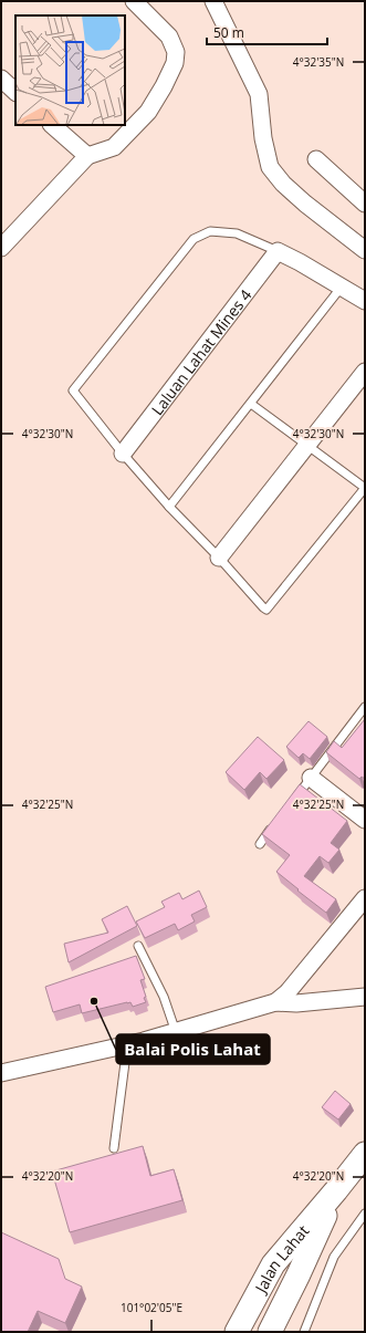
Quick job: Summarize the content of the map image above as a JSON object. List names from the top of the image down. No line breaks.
{"streets":{"main road":["Jalan Lahat"],"street":["Laluan Lahat Mines 4"]},"places":["Balai Polis Lahat"],"scale_bar":"50 m","coordinates":["4°32'35\"N","4°32'30\"N","4°32'25\"N","4°32'20\"N","101°02'05\"E"]}
